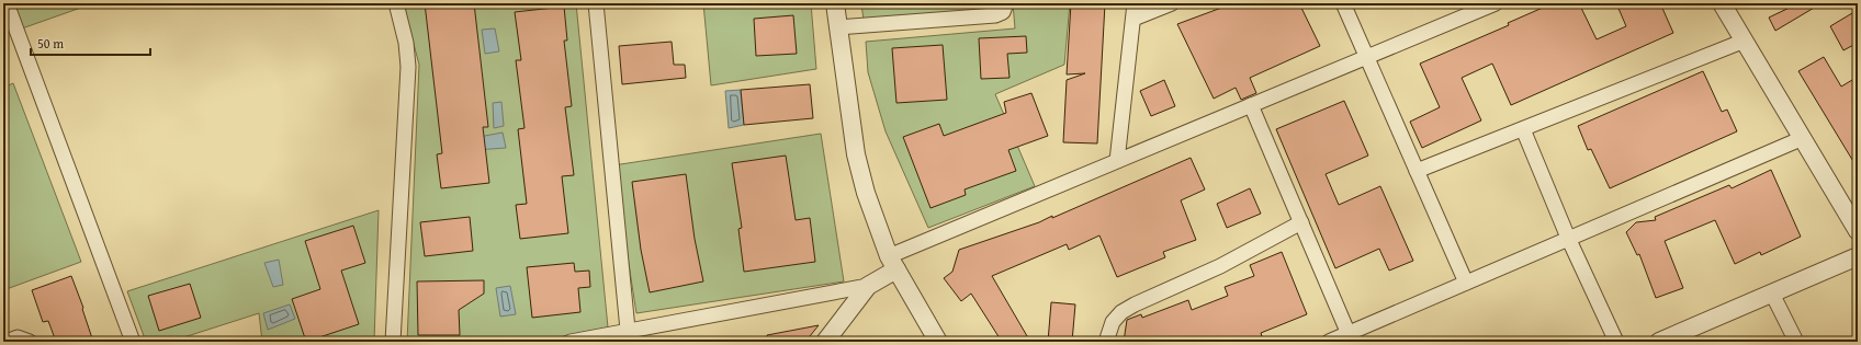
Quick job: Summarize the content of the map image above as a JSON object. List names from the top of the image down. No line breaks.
{"scale_bar":"50 m"}
